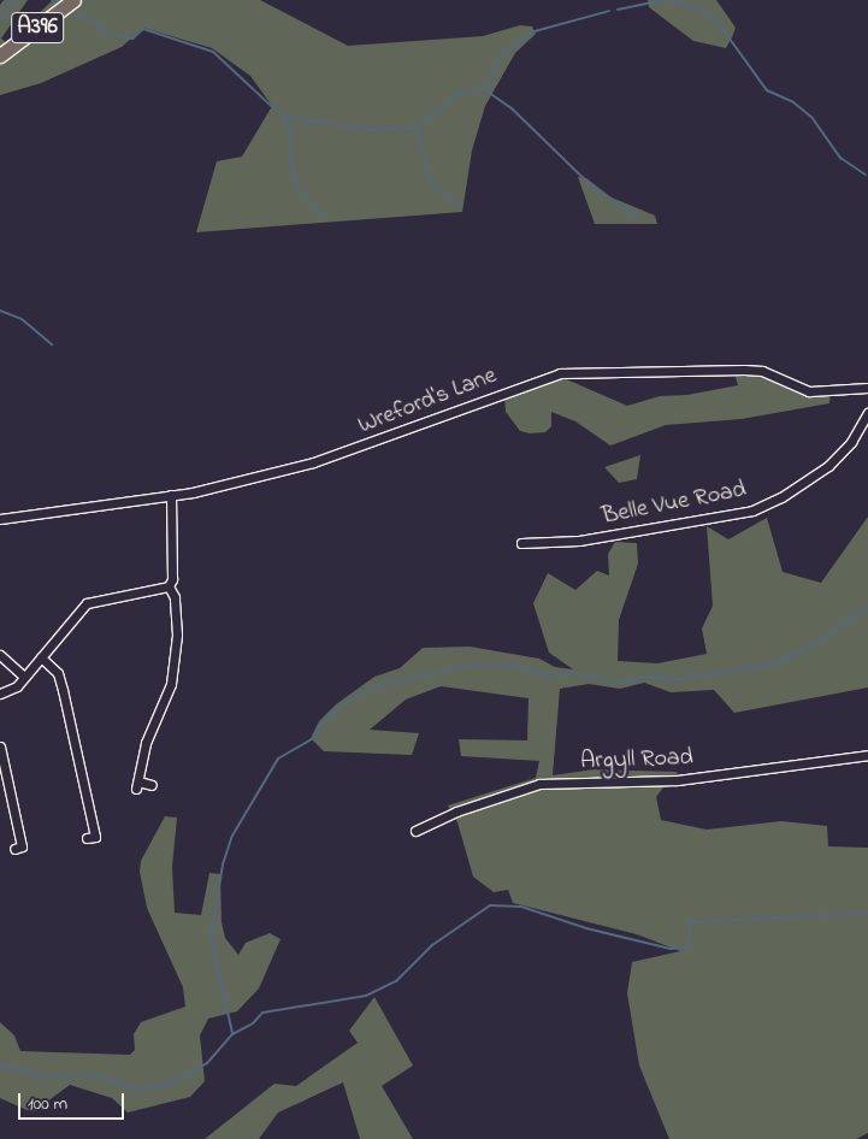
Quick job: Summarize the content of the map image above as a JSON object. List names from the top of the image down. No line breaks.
{"streets":{"main road":["A396"],"street":["Wreford's Lane","Belle Vue Road","Argyll Road"]},"scale_bar":"100 m"}
